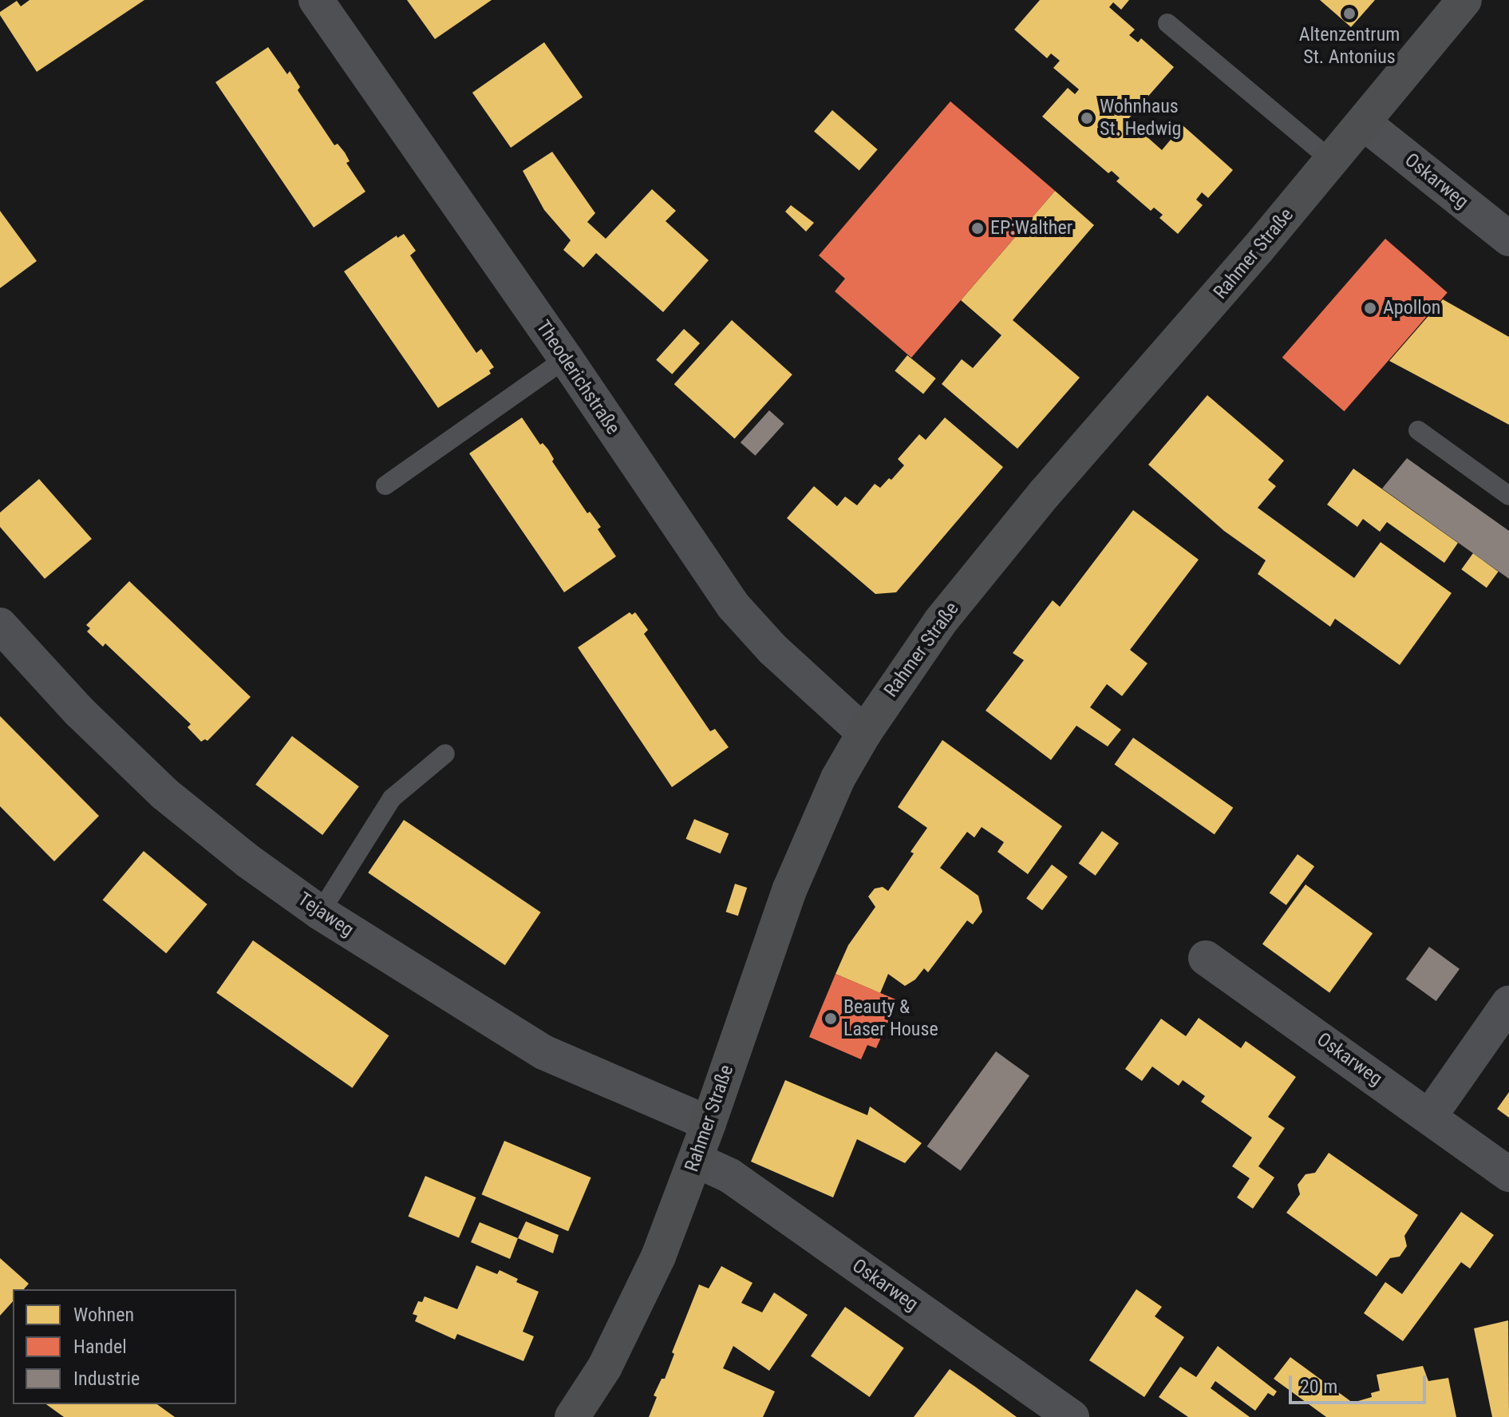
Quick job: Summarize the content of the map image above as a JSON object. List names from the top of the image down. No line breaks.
{"streets":{"main road":["Rahmer Straße"],"street":["Oskarweg","Theoderichstraße","Tejaweg"]},"crossings":[["Oskarweg","Rahmer Straße"],["Rahmer Straße","Theoderichstraße"],["Rahmer Straße","Tejaweg"]],"places":["Altenzentrum St. Antonius","Wohnhaus St. Hedwig","EP:Walther","Apollon","Beauty & Laser House"],"legend":["Wohnen","Handel","Industrie"],"scale_bar":"20 m"}
